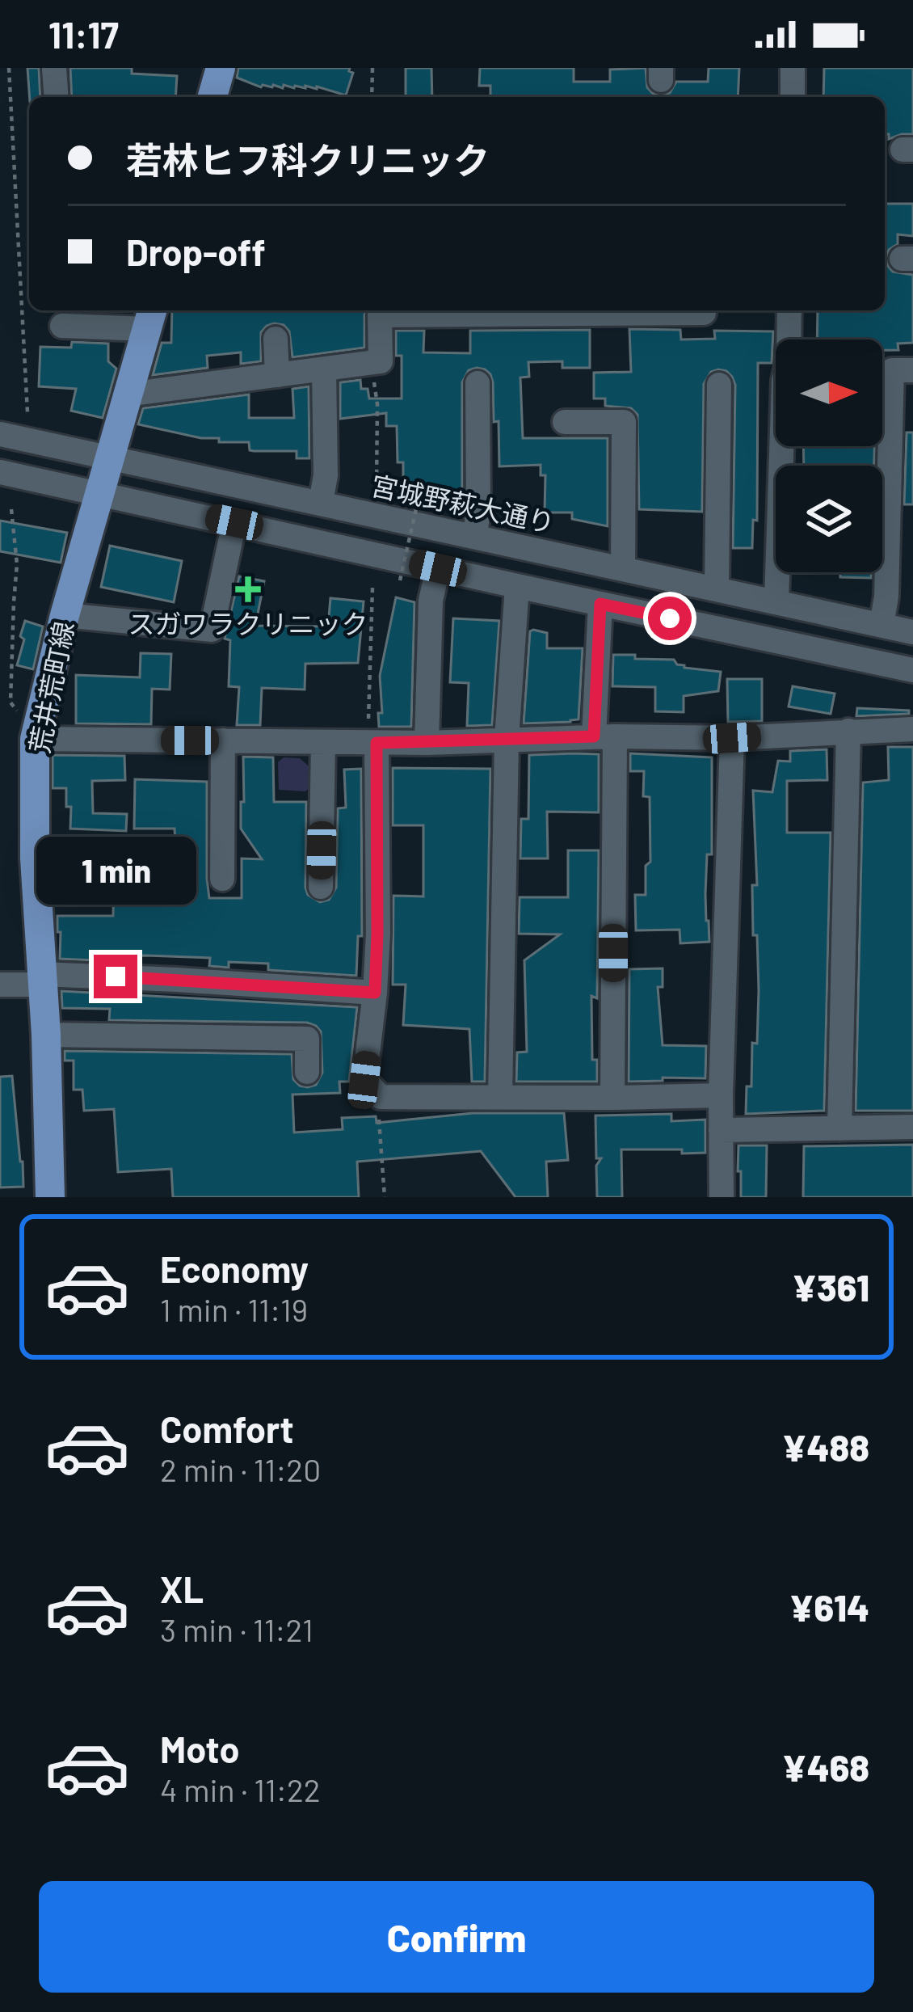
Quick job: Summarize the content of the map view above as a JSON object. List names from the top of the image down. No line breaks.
{"streets":{"main road":["荒井荒町線"],"street":["宮城野萩大通り"]},"crossings":[["宮城野萩大通り","荒井荒町線"]],"places":{"health":["スガワラクリニック"]},"north":"right","page":{"status":"11:17","banner":["若林ヒフ科クリニック","Drop-off"],"bubble":"1 min","list":[{"name":"Economy","note":"1 min · 11:19","value":"¥361"},{"name":"Comfort","note":"2 min · 11:20","value":"¥488"},{"name":"XL","note":"3 min · 11:21","value":"¥614"},{"name":"Moto","note":"4 min · 11:22","value":"¥468"}],"buttons":"Confirm"}}
